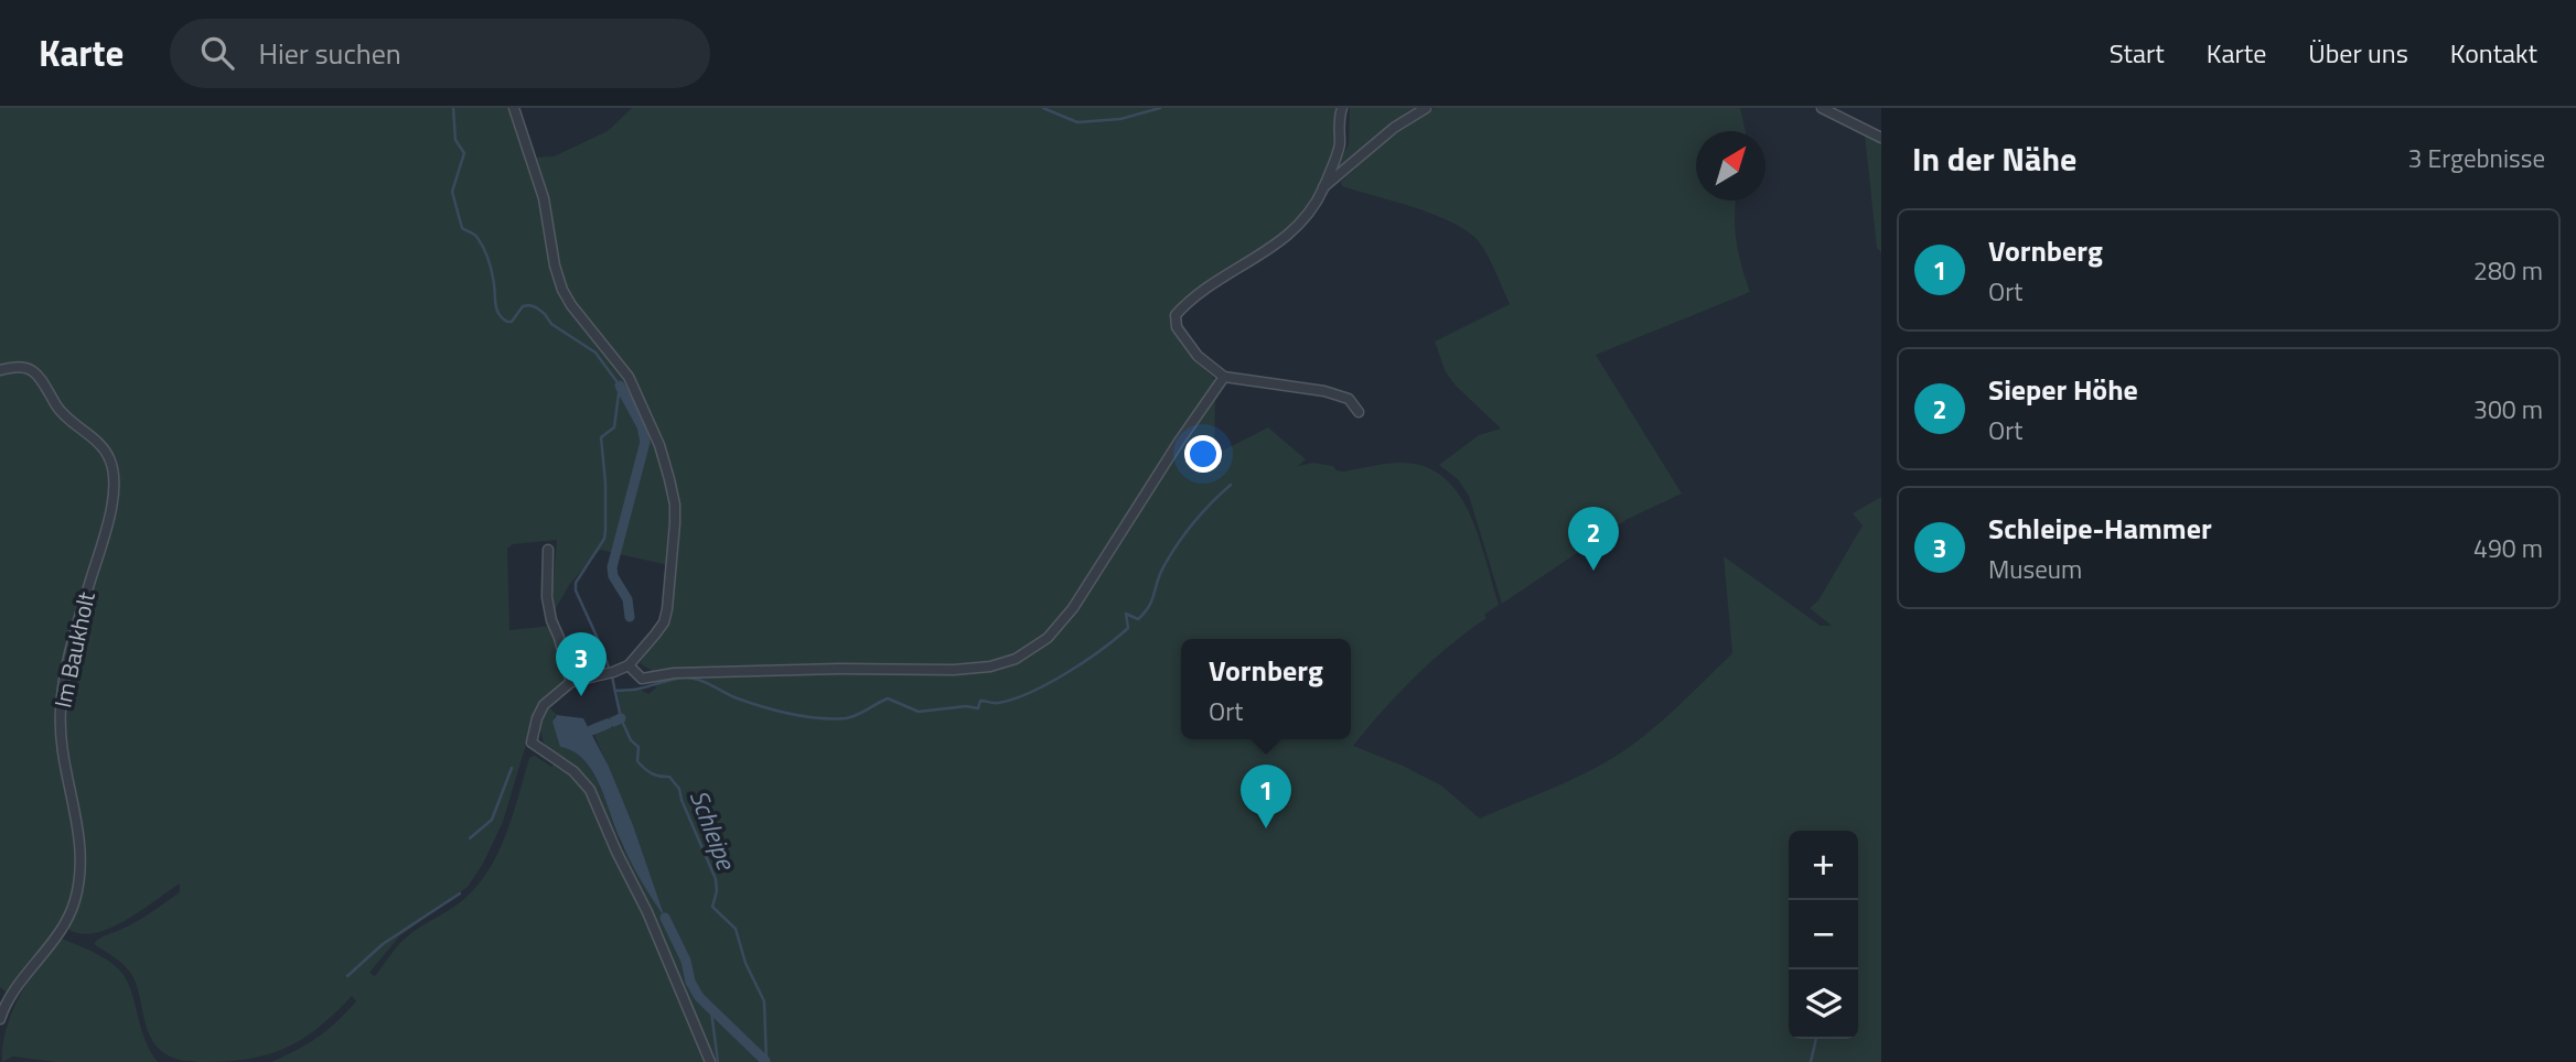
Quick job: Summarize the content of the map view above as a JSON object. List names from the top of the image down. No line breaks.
{"streets":{"street":["Im Baukholt"]},"water":["Schleipe"],"north":"top right","page":{"header":"Karte","search":"Hier suchen","nav":["Start","Karte","Über uns","Kontakt"],"heading":["In der Nähe","3 Ergebnisse"],"list":[{"mark":"1","name":"Vornberg","note":"Ort","value":"280 m"},{"mark":"2","name":"Sieper Höhe","note":"Ort","value":"300 m"},{"mark":"3","name":"Schleipe-Hammer","note":"Museum","value":"490 m"}],"pins":["2","3","1"],"popup":["Vornberg","Ort"],"map_buttons":["+","−"]}}
